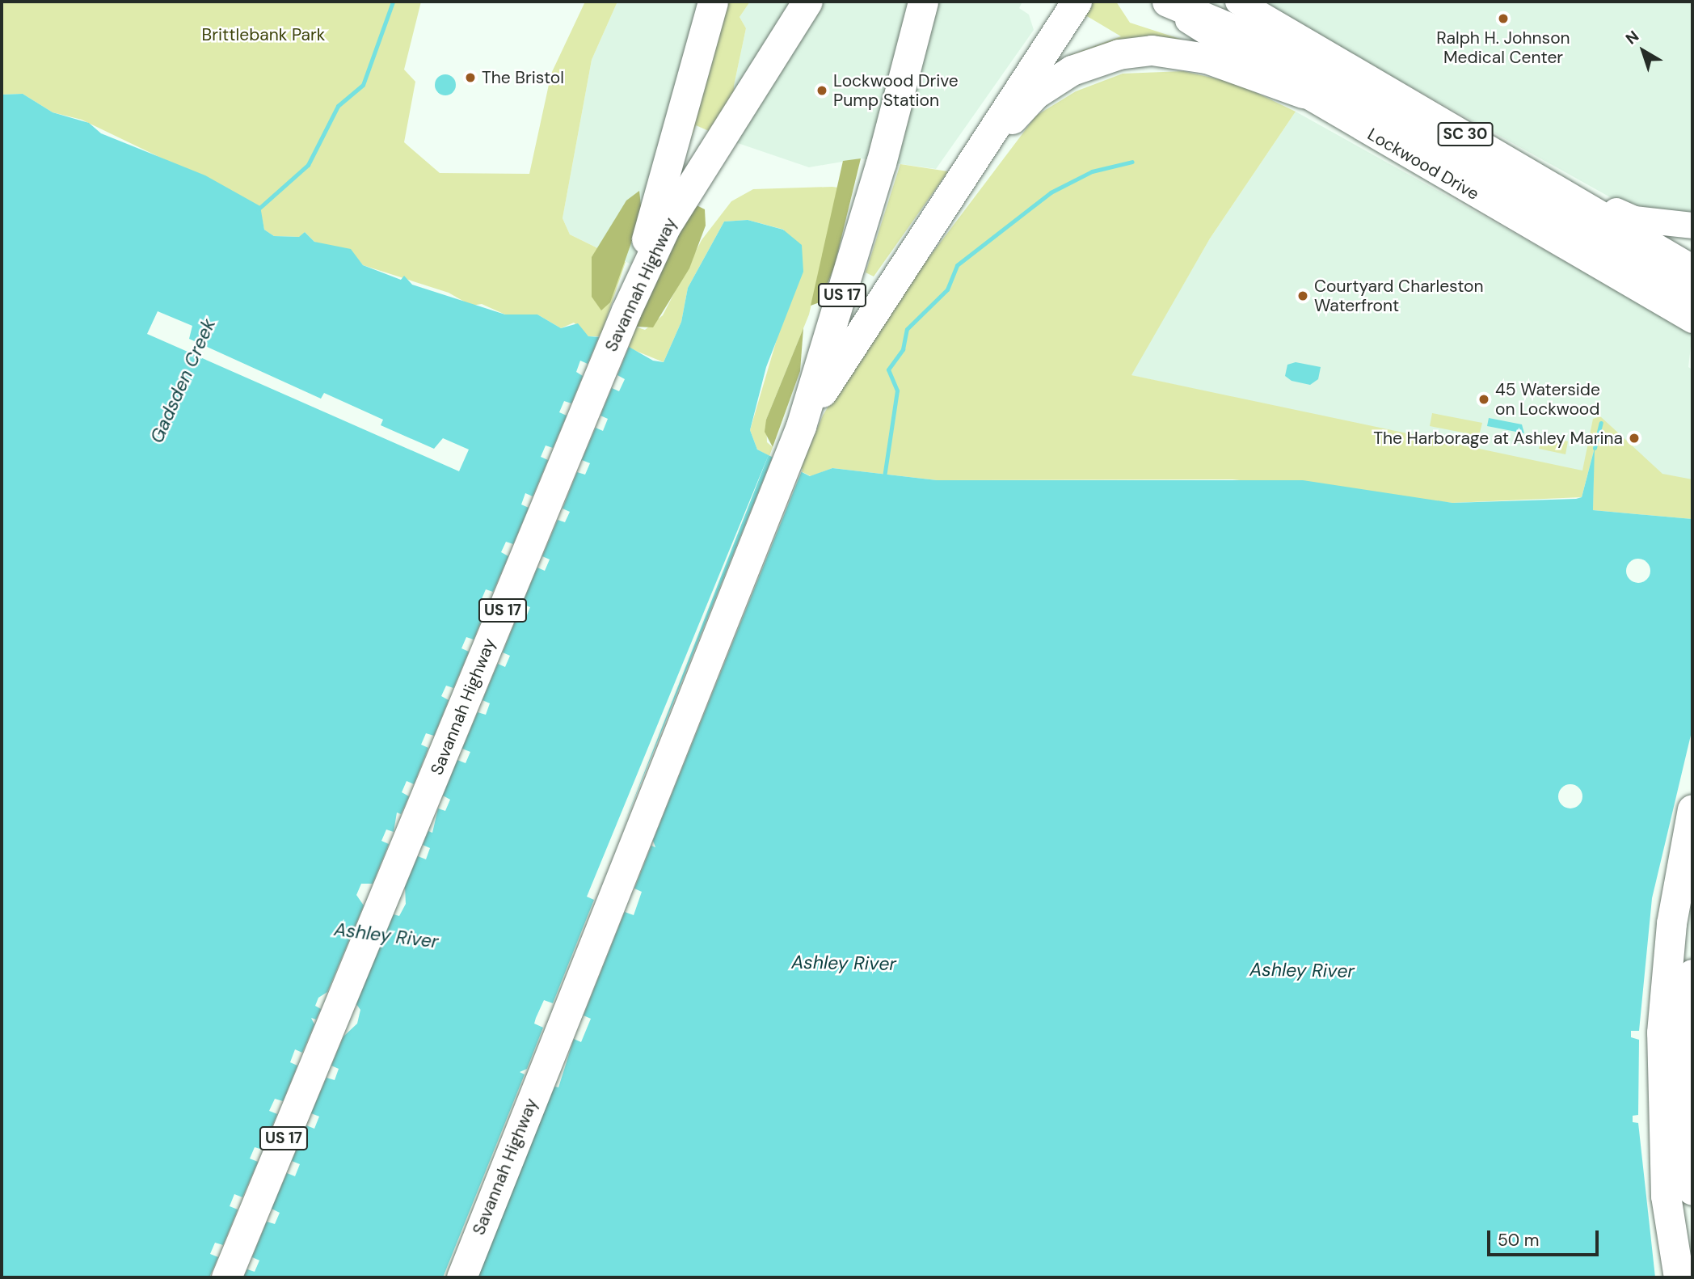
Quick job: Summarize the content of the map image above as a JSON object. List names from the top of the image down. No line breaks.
{"streets":{"highway":["SC 30","Savannah Highway","US 17"],"main road":["Lockwood Drive"]},"water":["Gadsden Creek","Ashley River"],"parks":["Brittlebank Park"],"places":["Ralph H. Johnson Medical Center","The Bristol","Lockwood Drive Pump Station","Courtyard Charleston Waterfront","45 Waterside on Lockwood","The Harborage at Ashley Marina"],"scale_bar":"50 m","north":"top left"}
